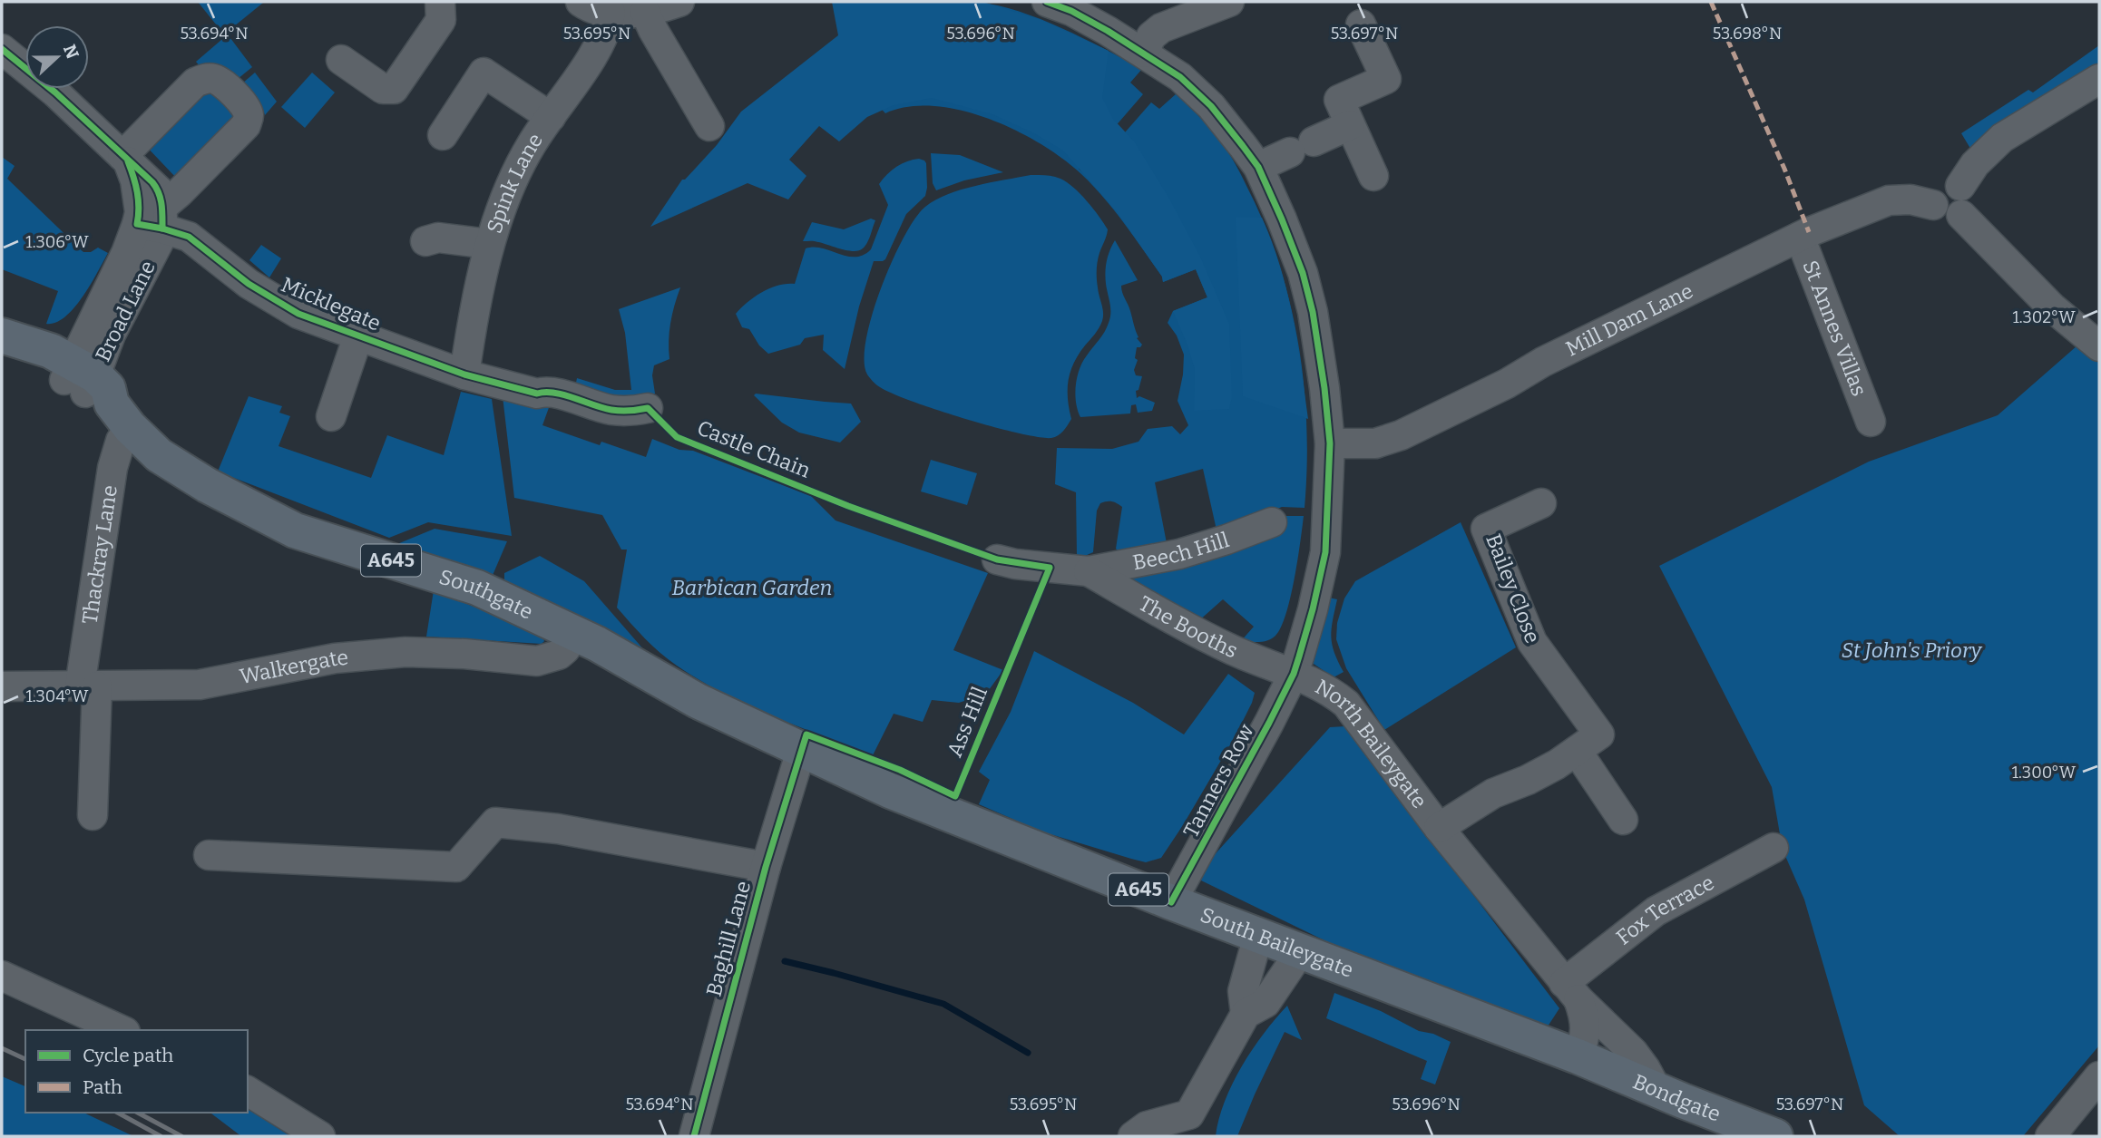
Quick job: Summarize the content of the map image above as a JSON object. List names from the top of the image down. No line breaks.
{"streets":{"highway":["A645","Southgate","South Baileygate","Bondgate"],"street":["Spink Lane","Micklegate","Broad Lane","Mill Dam Lane","St Annes Villas","Beech Hill","Thackray Lane","Bailey Close","The Booths","Walkergate","North Baileygate","Tanners Row","Fox Terrace","Baghill Lane"],"cycle path":["Castle Chain"]},"crossings":[["Spink Lane","Micklegate"],["Micklegate","Broad Lane"],["Broad Lane","Thackray Lane"],["Broad Lane","Southgate"],["Mill Dam Lane","St Annes Villas"],["Mill Dam Lane","North Baileygate"],["Beech Hill","The Booths"],["Thackray Lane","Southgate"],["Thackray Lane","Walkergate"],["Bailey Close","North Baileygate"],["Southgate","Walkergate"],["Southgate","Baghill Lane"],["Southgate","South Baileygate"],["The Booths","North Baileygate"],["The Booths","Tanners Row"],["North Baileygate","Tanners Row"],["North Baileygate","Fox Terrace"],["North Baileygate","South Baileygate"],["North Baileygate","Bondgate"],["Tanners Row","South Baileygate"],["Baghill Lane","South Baileygate"],["South Baileygate","Bondgate"]],"parks":["Barbican Garden","St John's Priory"],"legend":["Cycle path","Path"],"north":"right","coordinates":["53.694°N","53.695°N","53.696°N","53.697°N","53.698°N","1.306°W","1.302°W","1.304°W","1.300°W"]}
